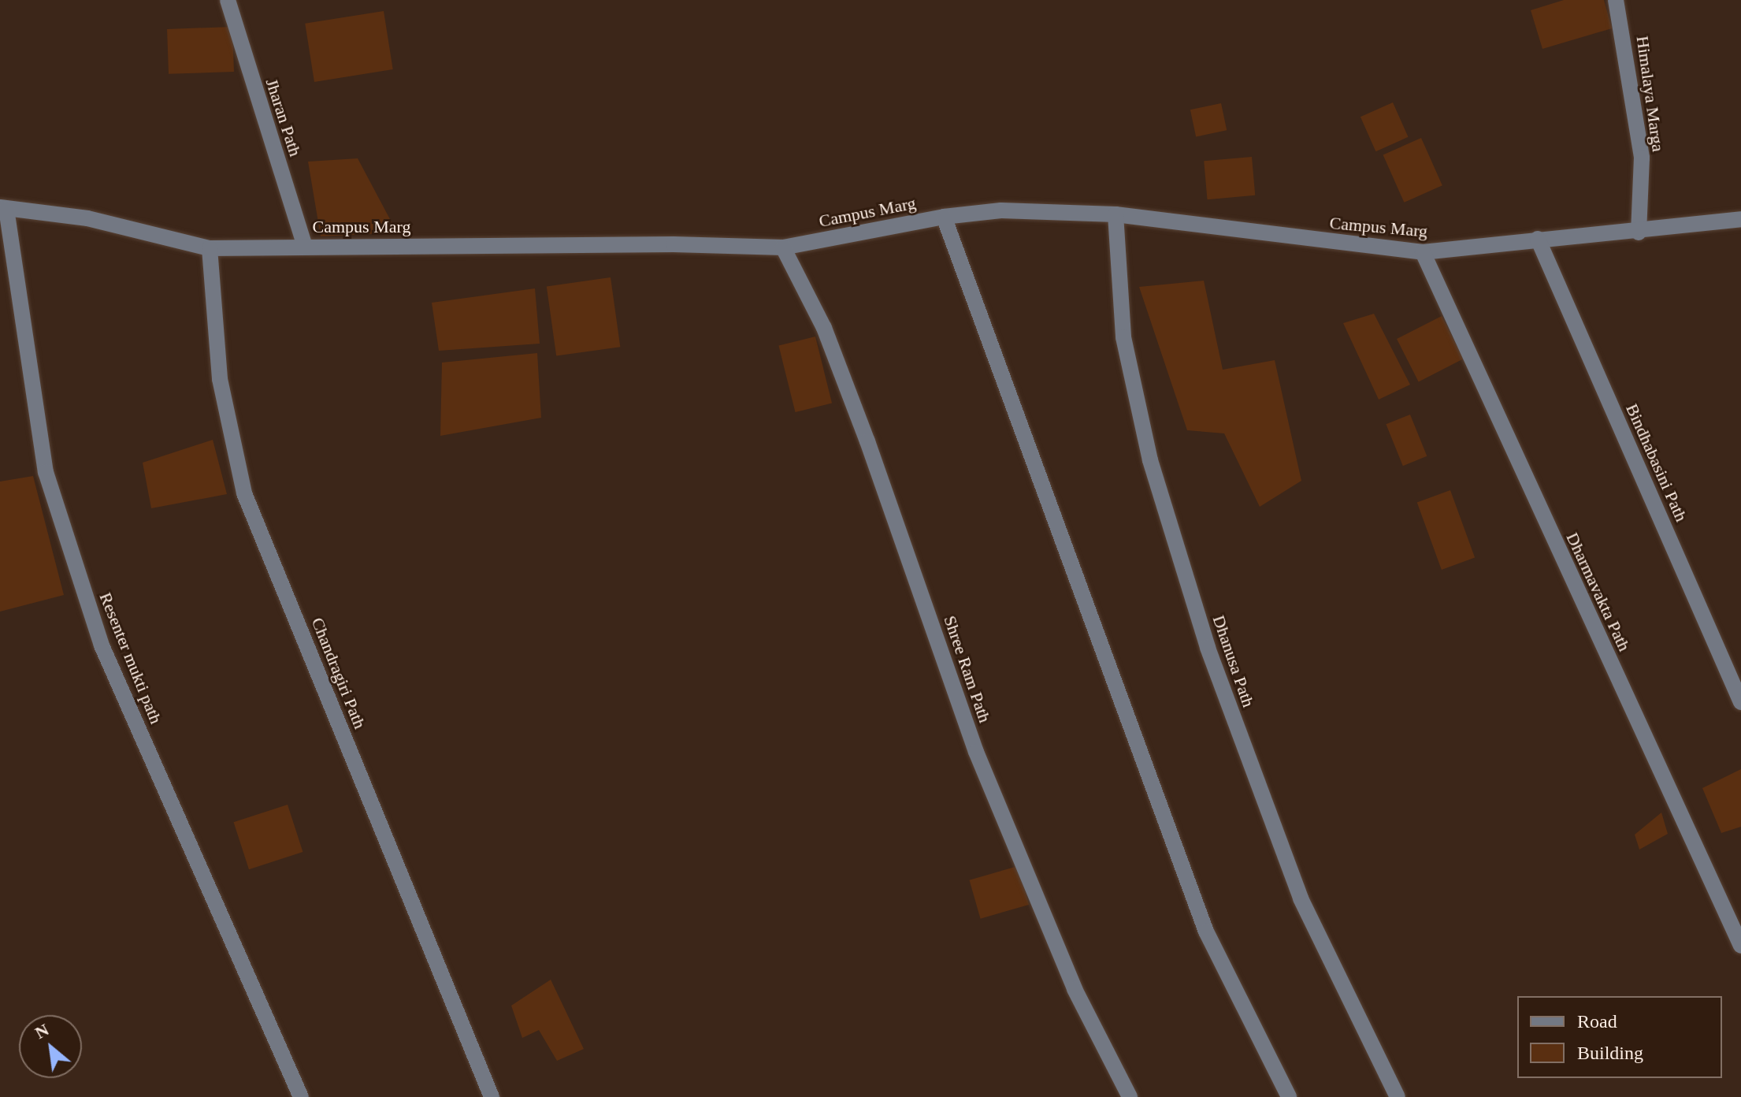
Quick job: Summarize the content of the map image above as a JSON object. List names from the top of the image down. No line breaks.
{"streets":{"street":["Himalaya Marga","Jharan Path","Campus Marg","Bindhabasini Path","Dharmavakta Path","Resenter mukti path","Dhanusa Path","Shree Ram Path","Chandragiri Path"]},"crossings":[["Himalaya Marga","Campus Marg"],["Jharan Path","Campus Marg"],["Campus Marg","Bindhabasini Path"],["Campus Marg","Dharmavakta Path"],["Campus Marg","Resenter mukti path"],["Campus Marg","Dhanusa Path"],["Campus Marg","Shree Ram Path"],["Campus Marg","Chandragiri Path"]],"legend":["Road","Building"],"north":"top left"}
